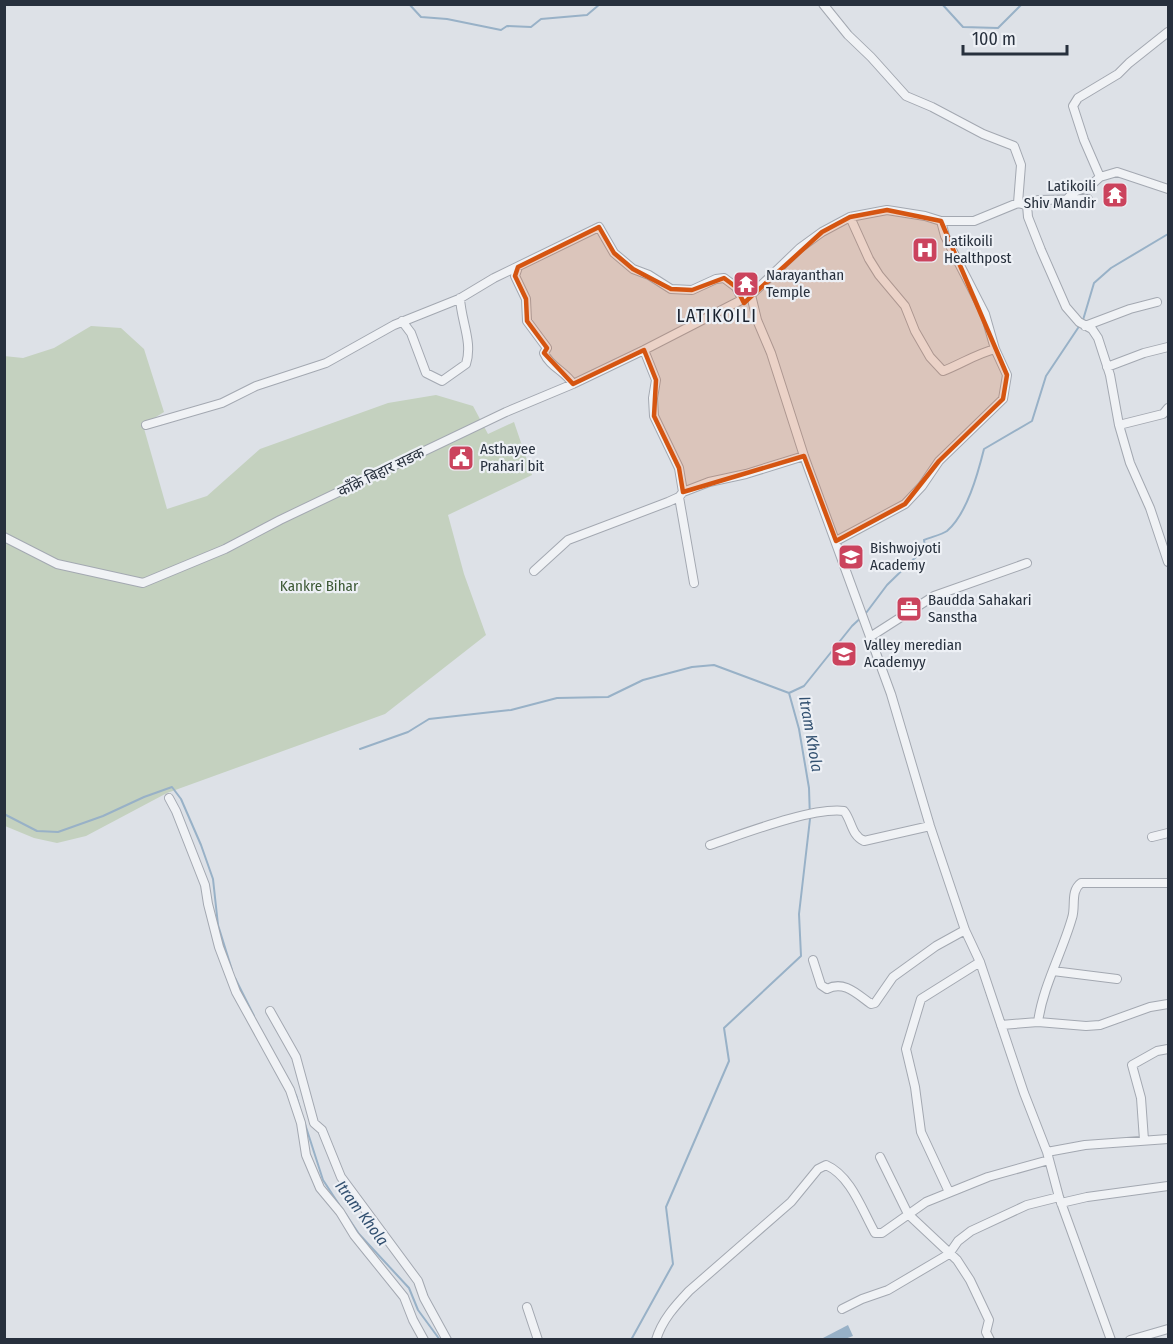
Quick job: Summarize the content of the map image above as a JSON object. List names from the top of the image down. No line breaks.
{"streets":{"street":["काँक्रे बिहार सडक"]},"districts":["LATIKOILI"],"water":["Itram Khola"],"parks":["Kankre Bihar"],"places":{"temple":["Latikoili Shiv Mandir","Narayanthan Temple"],"hospital":["Latikoili Healthpost"],"public building":["Asthayee Prahari bit"],"school or university":["Bishwojyoti Academy","Valley meredian Academyy"],"office":["Baudda Sahakari Sanstha"]},"scale_bar":"100 m"}
